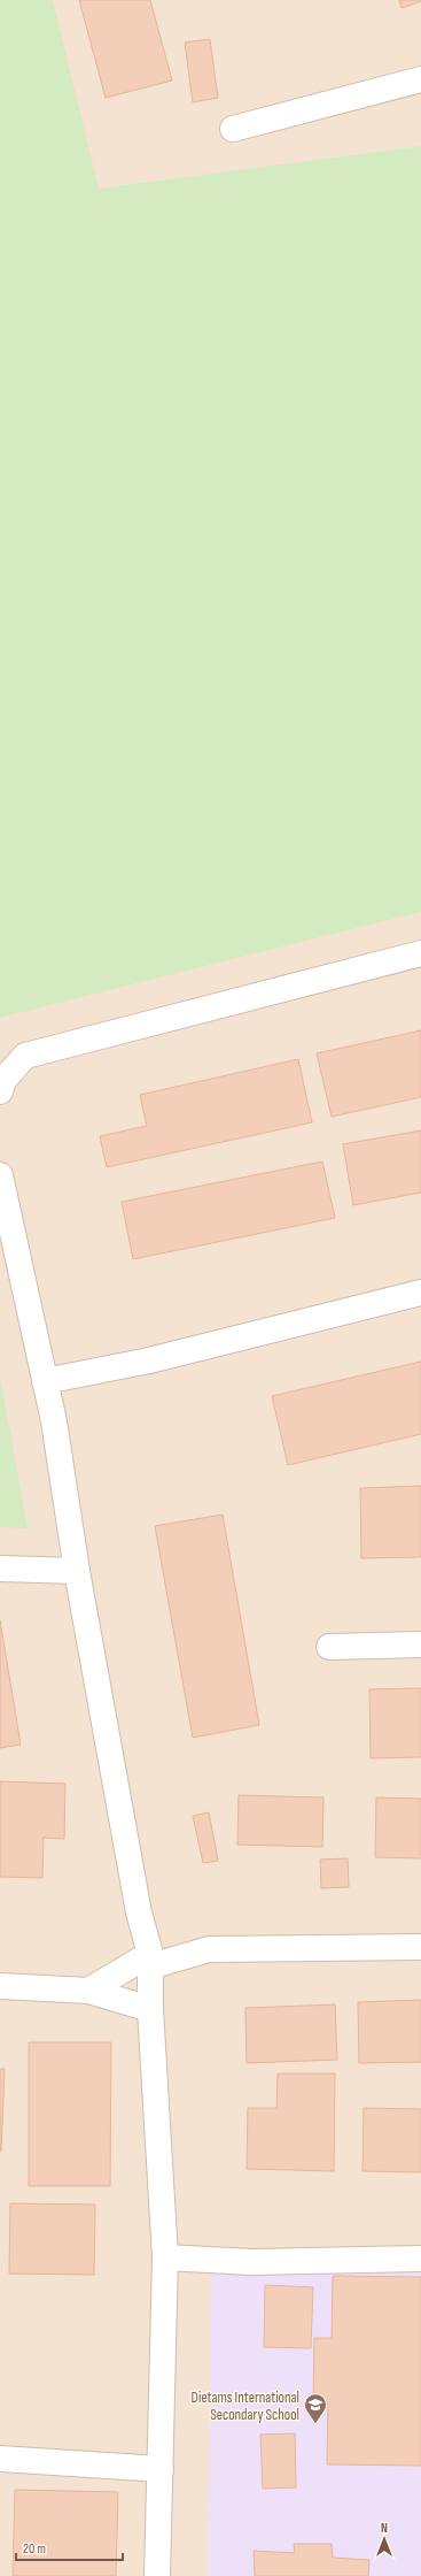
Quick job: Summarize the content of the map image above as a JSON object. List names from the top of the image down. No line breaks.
{"places":{"school or university":["Dietams International Secondary School"]},"scale_bar":"20 m","north":"top"}
